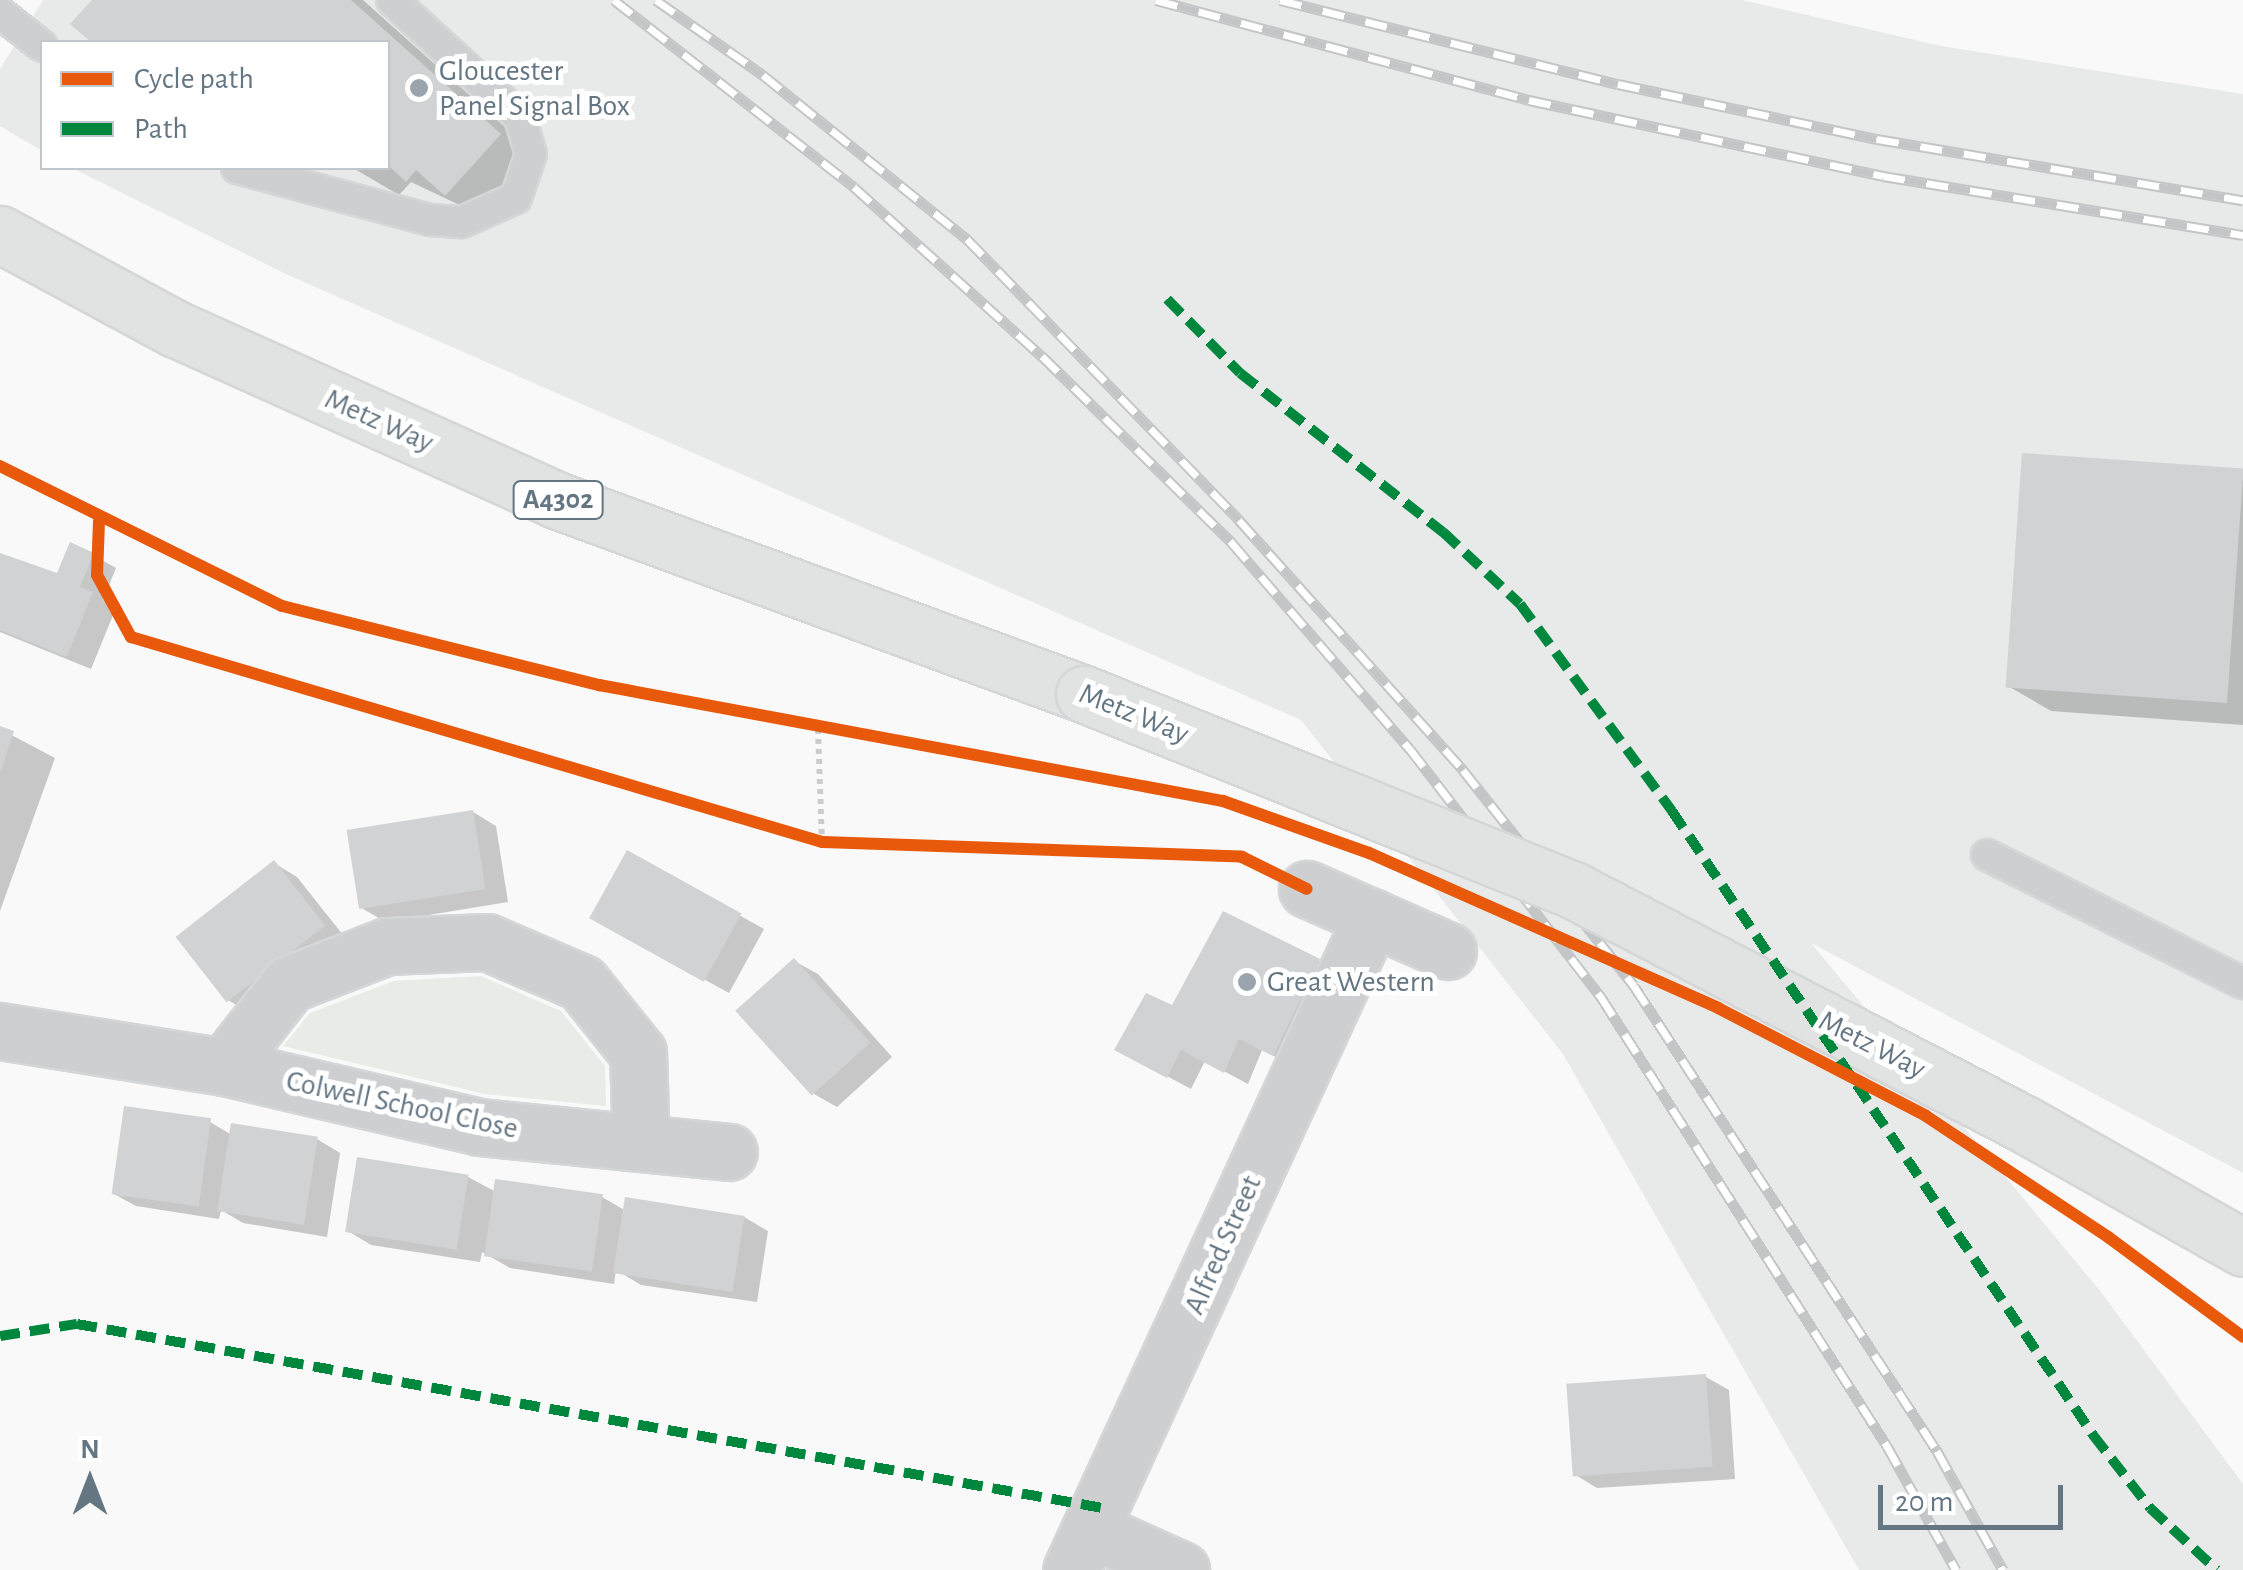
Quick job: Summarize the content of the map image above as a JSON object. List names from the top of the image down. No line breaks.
{"streets":{"main road":["Metz Way","A4302"],"street":["Colwell School Close","Alfred Street"]},"places":["Gloucester Panel Signal Box","Great Western"],"legend":["Cycle path","Path"],"scale_bar":"20 m","north":"top"}
